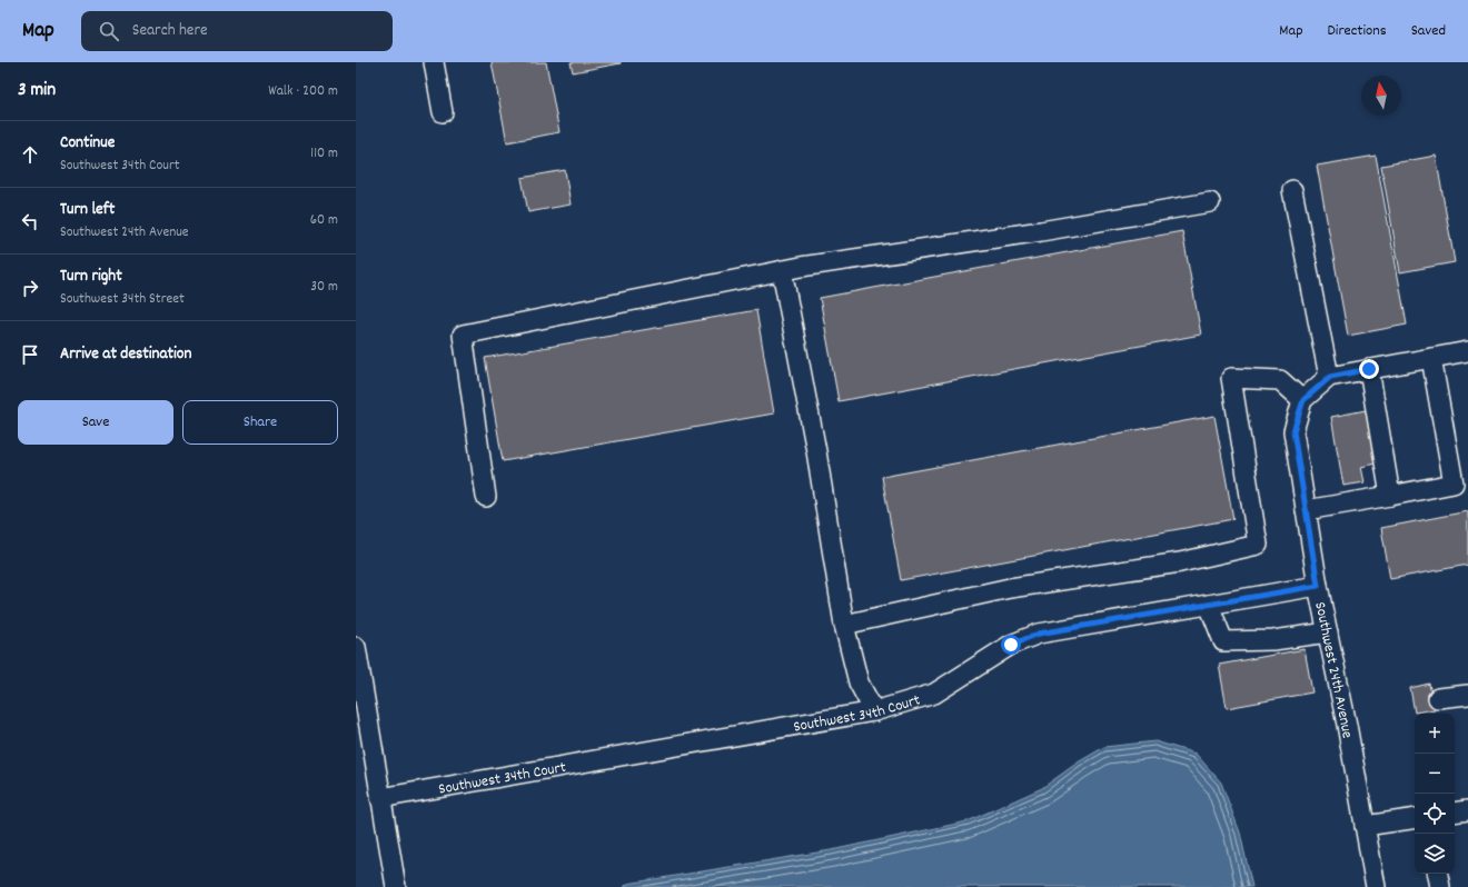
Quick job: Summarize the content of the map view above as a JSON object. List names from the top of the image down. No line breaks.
{"streets":{"street":["Southwest 24th Avenue","Southwest 34th Court"]},"crossings":[["Southwest 24th Avenue","Southwest 34th Court"]],"north":"top","page":{"header":"Map","search":"Search here","nav":["Map","Directions","Saved"],"heading":["3 min","Walk · 200 m"],"list":[["Continue","Southwest 34th Court","110 m"],["Turn left","Southwest 24th Avenue","60 m"],["Turn right","Southwest 34th Street","30 m"],"Arrive at destination"],"buttons":["Save","Share"],"map_buttons":["+","−"]}}
